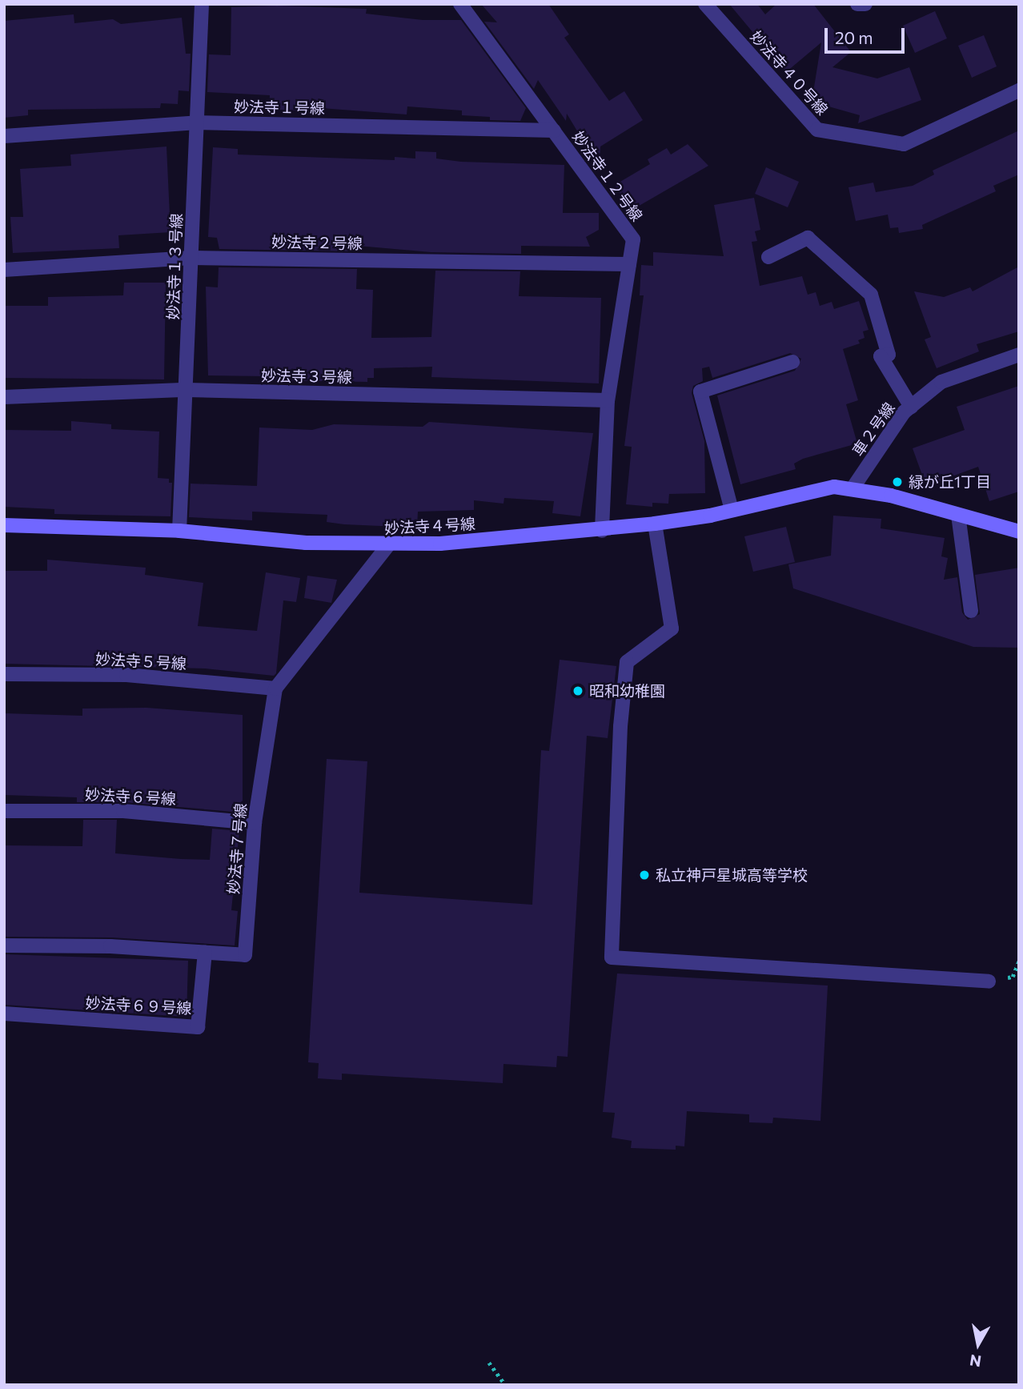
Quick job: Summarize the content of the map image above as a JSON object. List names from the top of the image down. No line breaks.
{"streets":{"street":["妙法寺４０号線","妙法寺１号線","妙法寺１２号線","妙法寺２号線","妙法寺１３号線","妙法寺３号線","車２号線","妙法寺４号線","妙法寺５号線","妙法寺６号線","妙法寺７号線","妙法寺６９号線"]},"crossings":[["妙法寺１号線","妙法寺１２号線"],["妙法寺１号線","妙法寺１３号線"],["妙法寺１２号線","妙法寺２号線"],["妙法寺１２号線","妙法寺３号線"],["妙法寺１２号線","妙法寺４号線"],["妙法寺２号線","妙法寺１３号線"],["妙法寺１３号線","妙法寺３号線"],["妙法寺１３号線","妙法寺４号線"],["車２号線","妙法寺４号線"],["妙法寺４号線","妙法寺７号線"],["妙法寺５号線","妙法寺７号線"],["妙法寺６号線","妙法寺７号線"],["妙法寺７号線","妙法寺６９号線"]],"places":["緑が丘1丁目","昭和幼稚園","私立神戸星城高等学校"],"scale_bar":"20 m","north":"bottom"}
